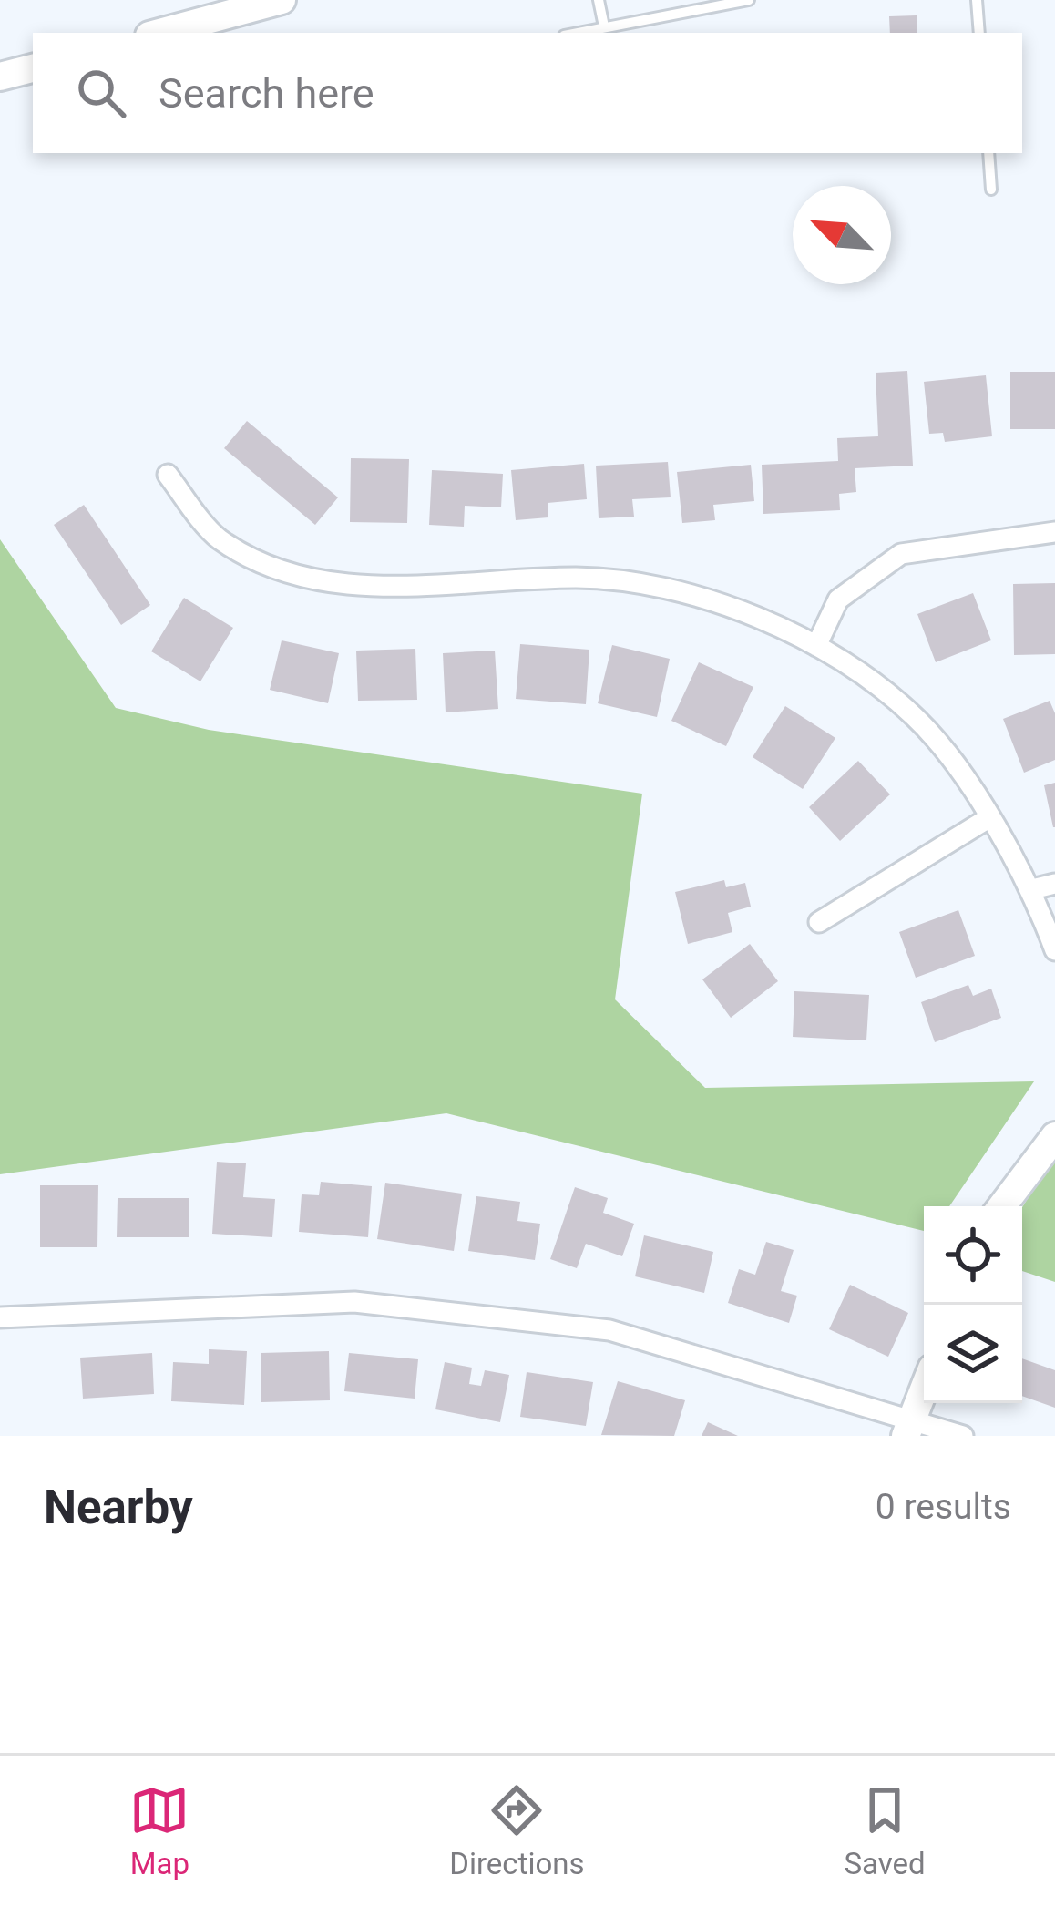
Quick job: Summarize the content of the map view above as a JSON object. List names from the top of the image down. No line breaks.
{"north":"top left","page":{"search":"Search here","heading":["Nearby","0 results"],"nav":["Map","Directions","Saved"]}}
